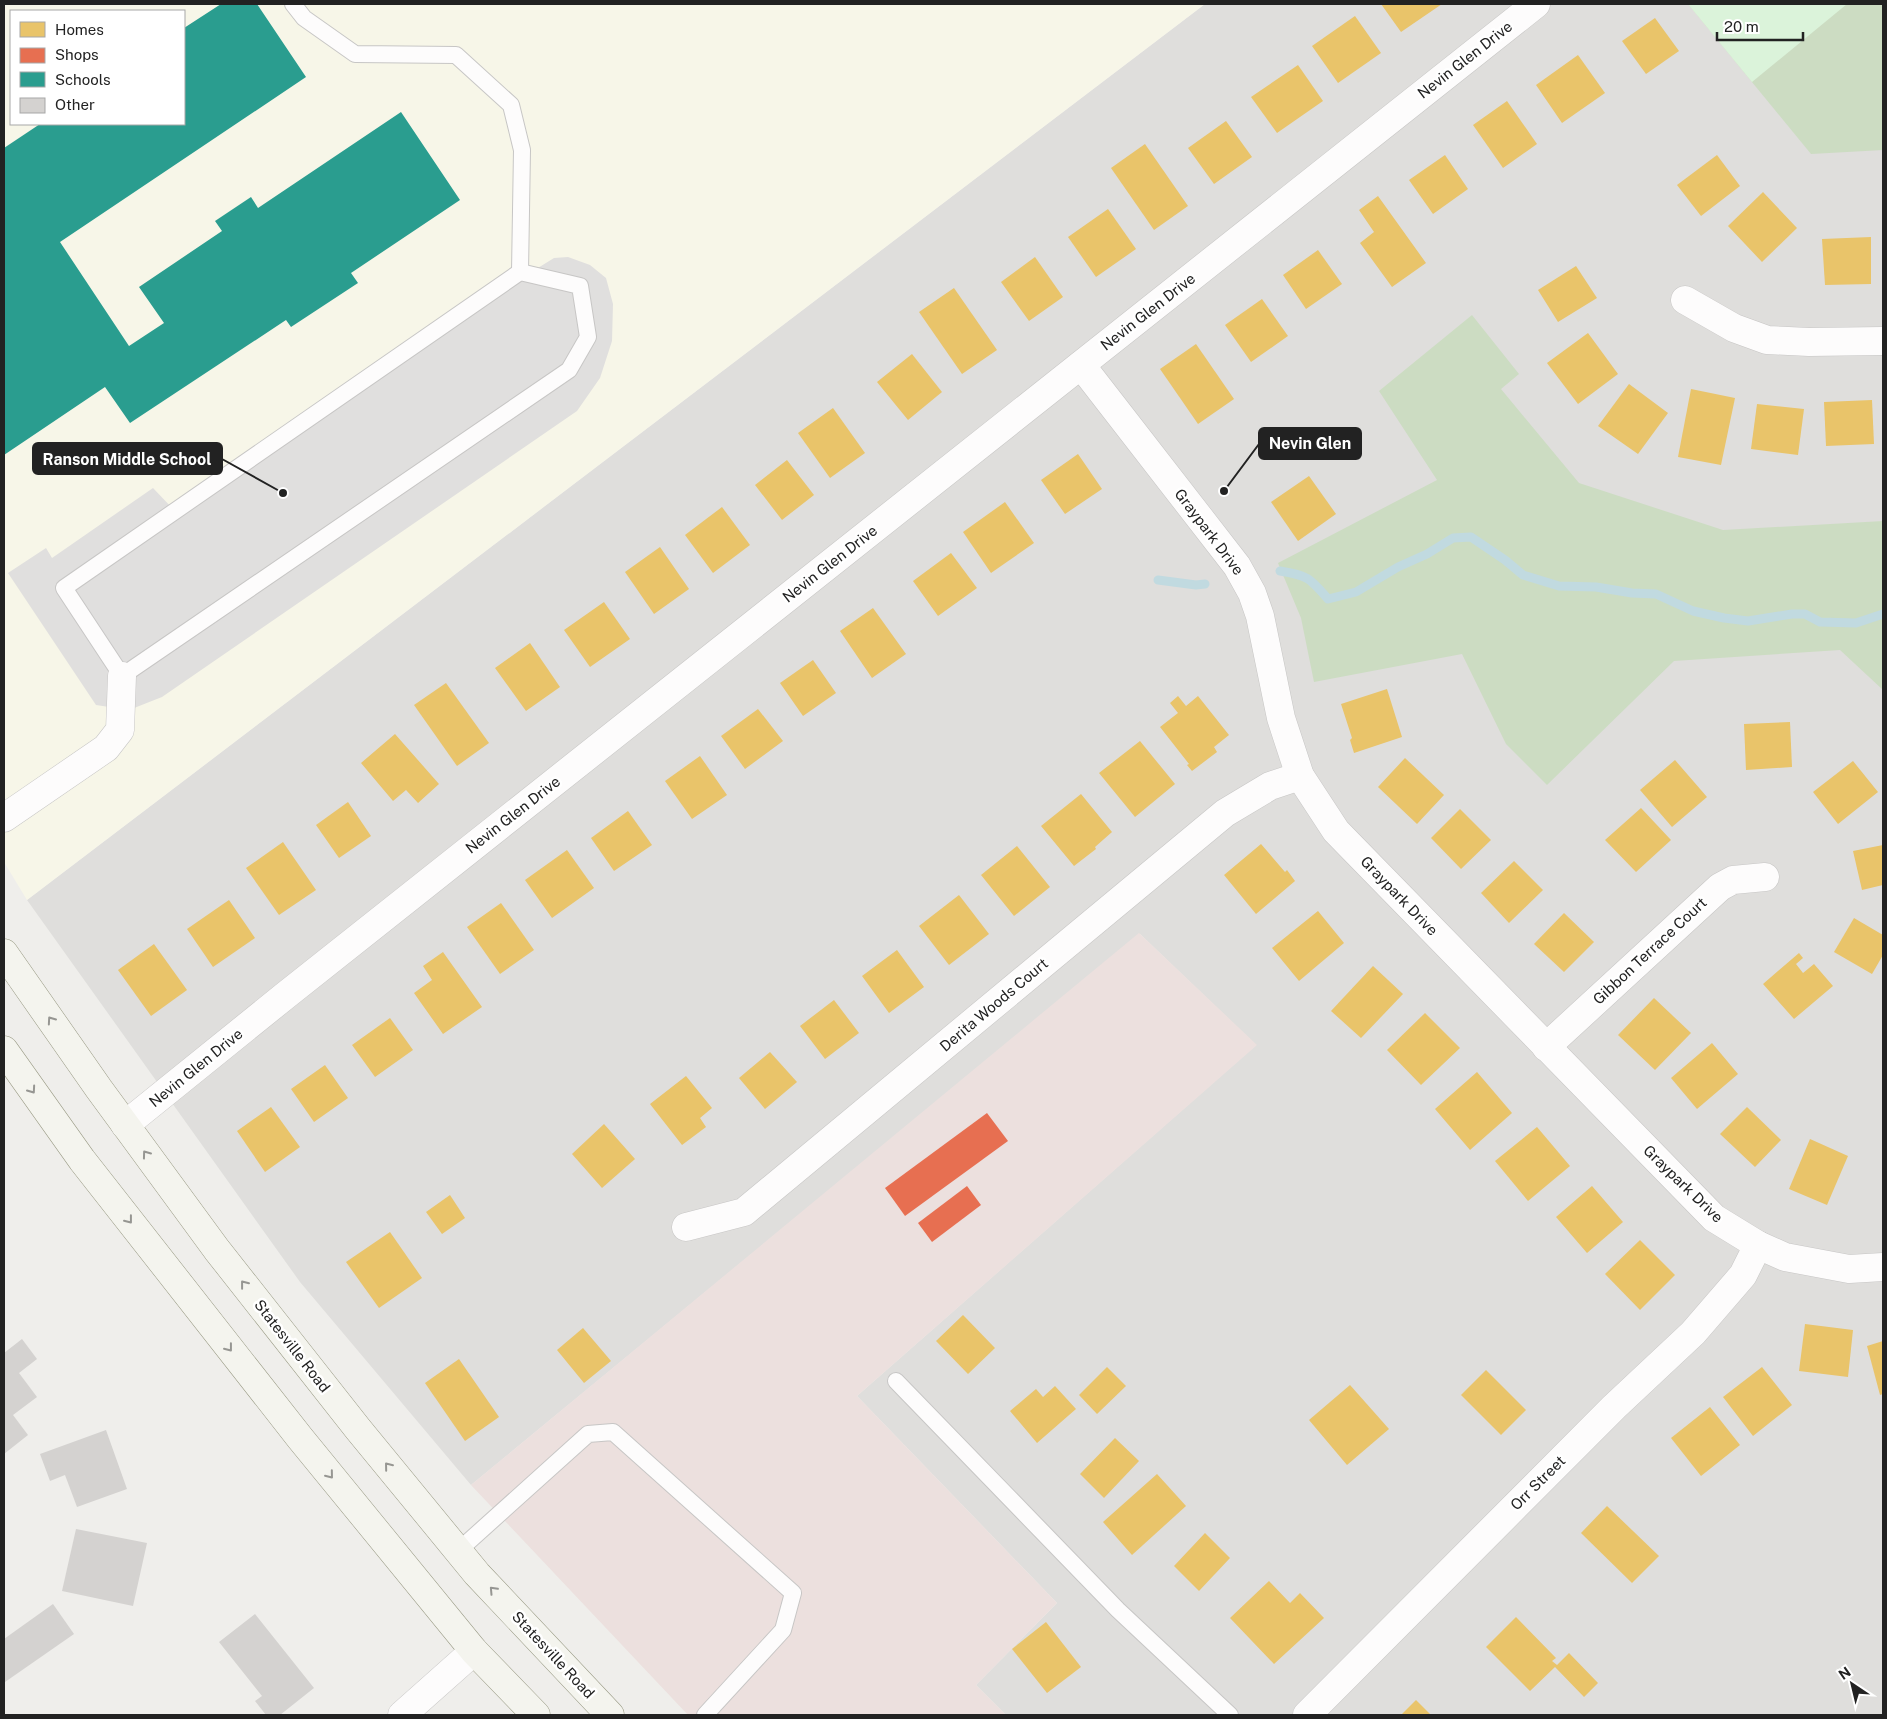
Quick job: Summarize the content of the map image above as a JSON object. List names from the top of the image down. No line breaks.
{"streets":{"main road":["Statesville Road"],"street":["Nevin Glen Drive","Graypark Drive","Gibbon Terrace Court","Derita Woods Court","Orr Street"]},"crossings":[["Nevin Glen Drive","Graypark Drive"],["Nevin Glen Drive","Statesville Road"],["Graypark Drive","Gibbon Terrace Court"],["Graypark Drive","Derita Woods Court"],["Graypark Drive","Orr Street"]],"places":["Nevin Glen","Ranson Middle School"],"legend":["Homes","Shops","Schools","Other"],"scale_bar":"20 m","north":"top left"}
